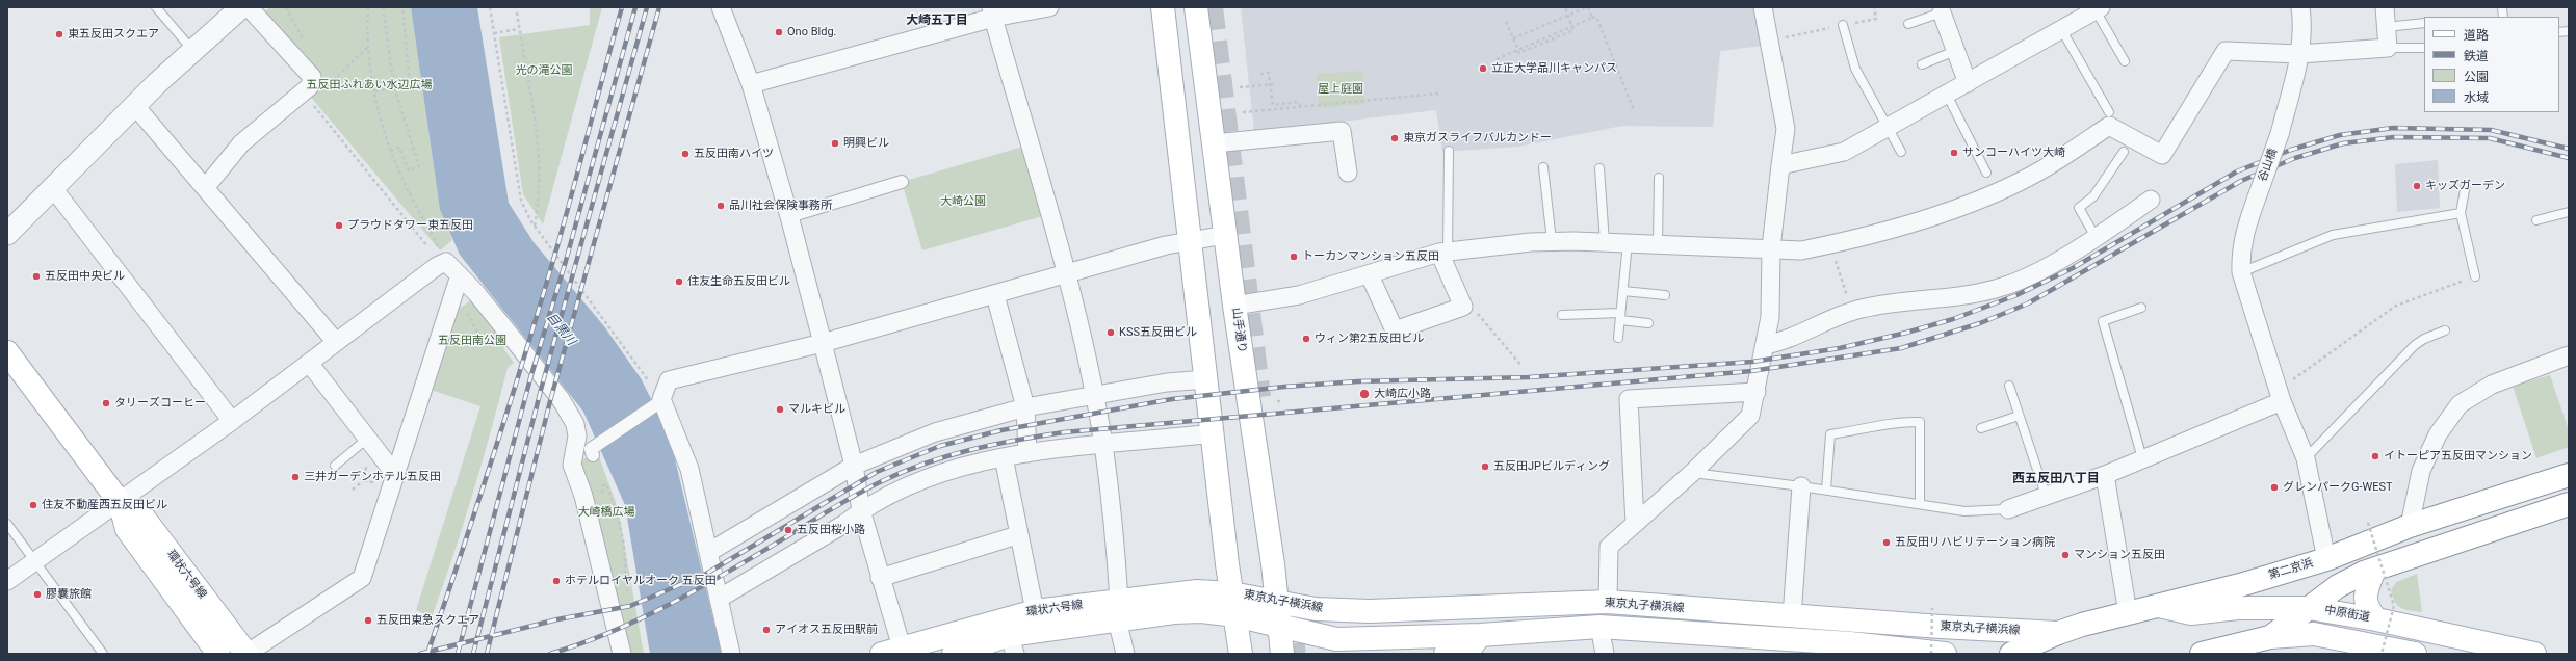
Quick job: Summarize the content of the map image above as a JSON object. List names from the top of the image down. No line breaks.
{"streets":{"main road":["山手通り","第二京浜","環状六号線","東京丸子横浜線","中原街道"],"street":["谷山橋"]},"crossings":[["谷山橋","第二京浜"],["山手通り","東京丸子横浜線"],["第二京浜","東京丸子横浜線"],["第二京浜","中原街道"],["環状六号線","東京丸子横浜線"]],"districts":["大崎五丁目","西五反田八丁目"],"water":["目黒川"],"parks":["光の滝公園","五反田ふれあい水辺広場","屋上庭園","大崎公園","五反田南公園","大崎橋広場"],"places":["Ono Bldg.","東五反田スクエア","立正大学品川キャンパス","東京ガスライフバルカンドー","明興ビル","サンコーハイツ大崎","五反田南ハイツ","キッズガーデン","品川社会保険事務所","プラウドタワー東五反田","トーカンマンション五反田","五反田中央ビル","住友生命五反田ビル","KSS五反田ビル","ウィン第2五反田ビル","大崎広小路","タリーズコーヒー","マルキビル","イトーピア五反田マンション","五反田JPビルディング","三井ガーデンホテル五反田","グレンパークG-WEST","住友不動産西五反田ビル","五反田桜小路","五反田リハビリテーション病院","マンション五反田","ホテルロイヤルオーク 五反田","膠囊旅館","五反田東急スクエア","アイオス五反田駅前"],"legend":["道路","鉄道","公園","水域"]}
